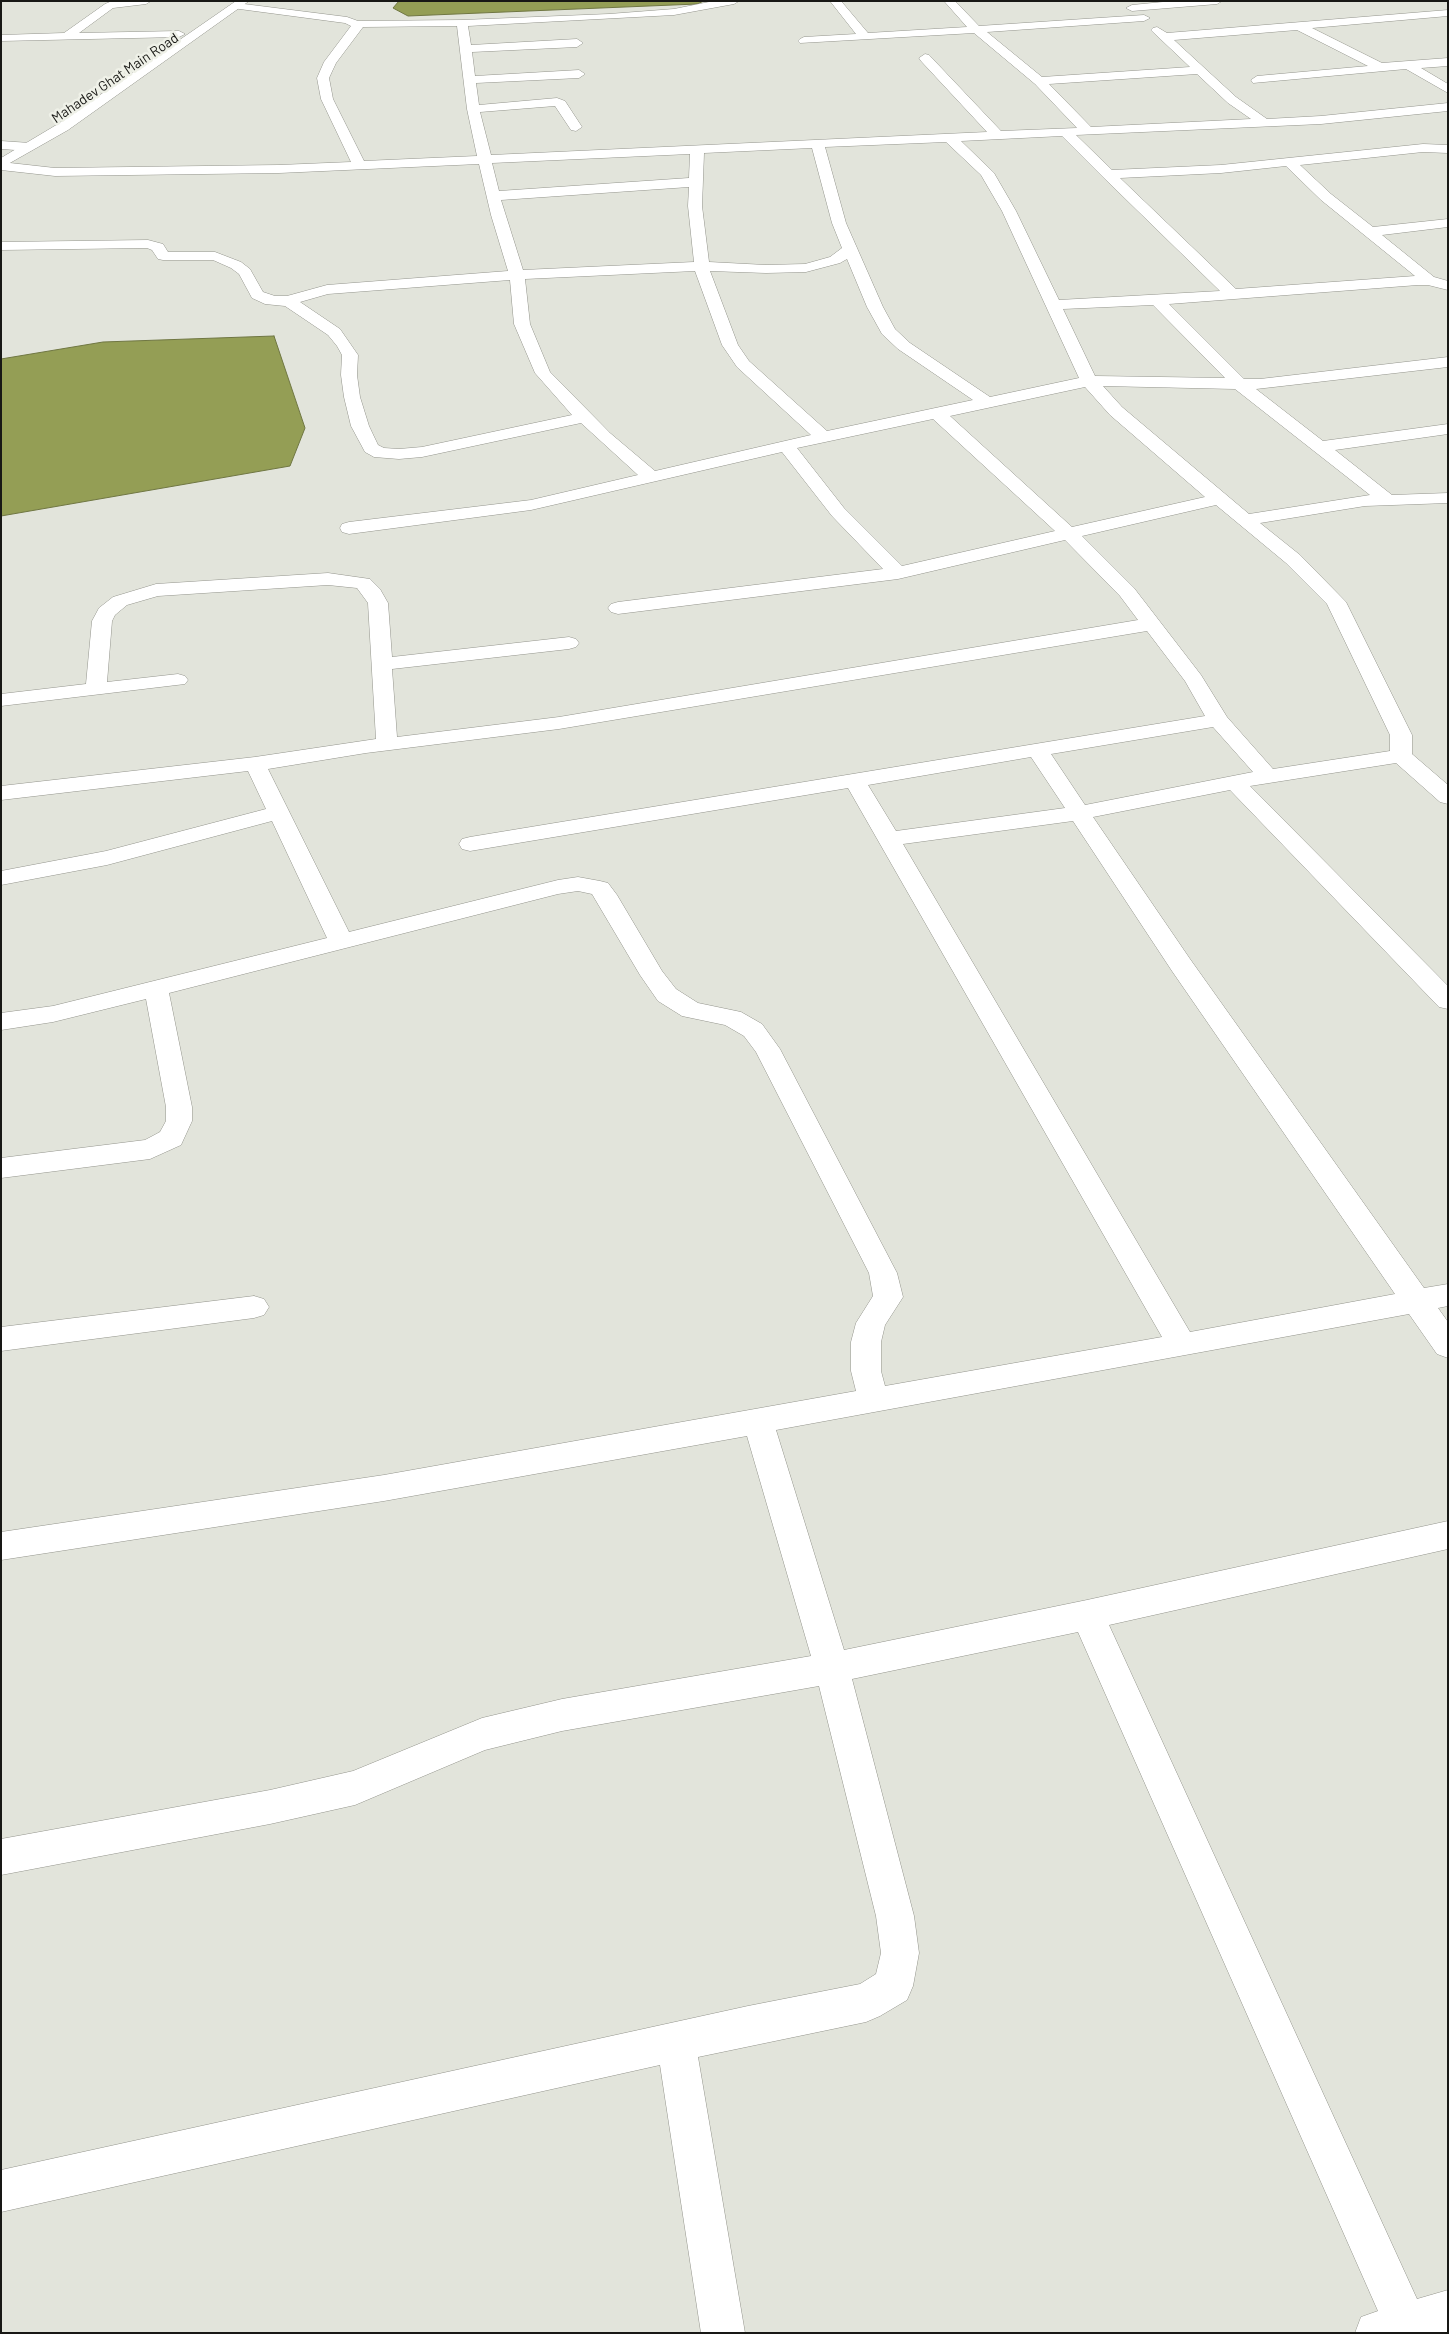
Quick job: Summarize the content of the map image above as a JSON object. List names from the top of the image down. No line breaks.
{"streets":{"street":["Mahadev Ghat Main Road"]}}
